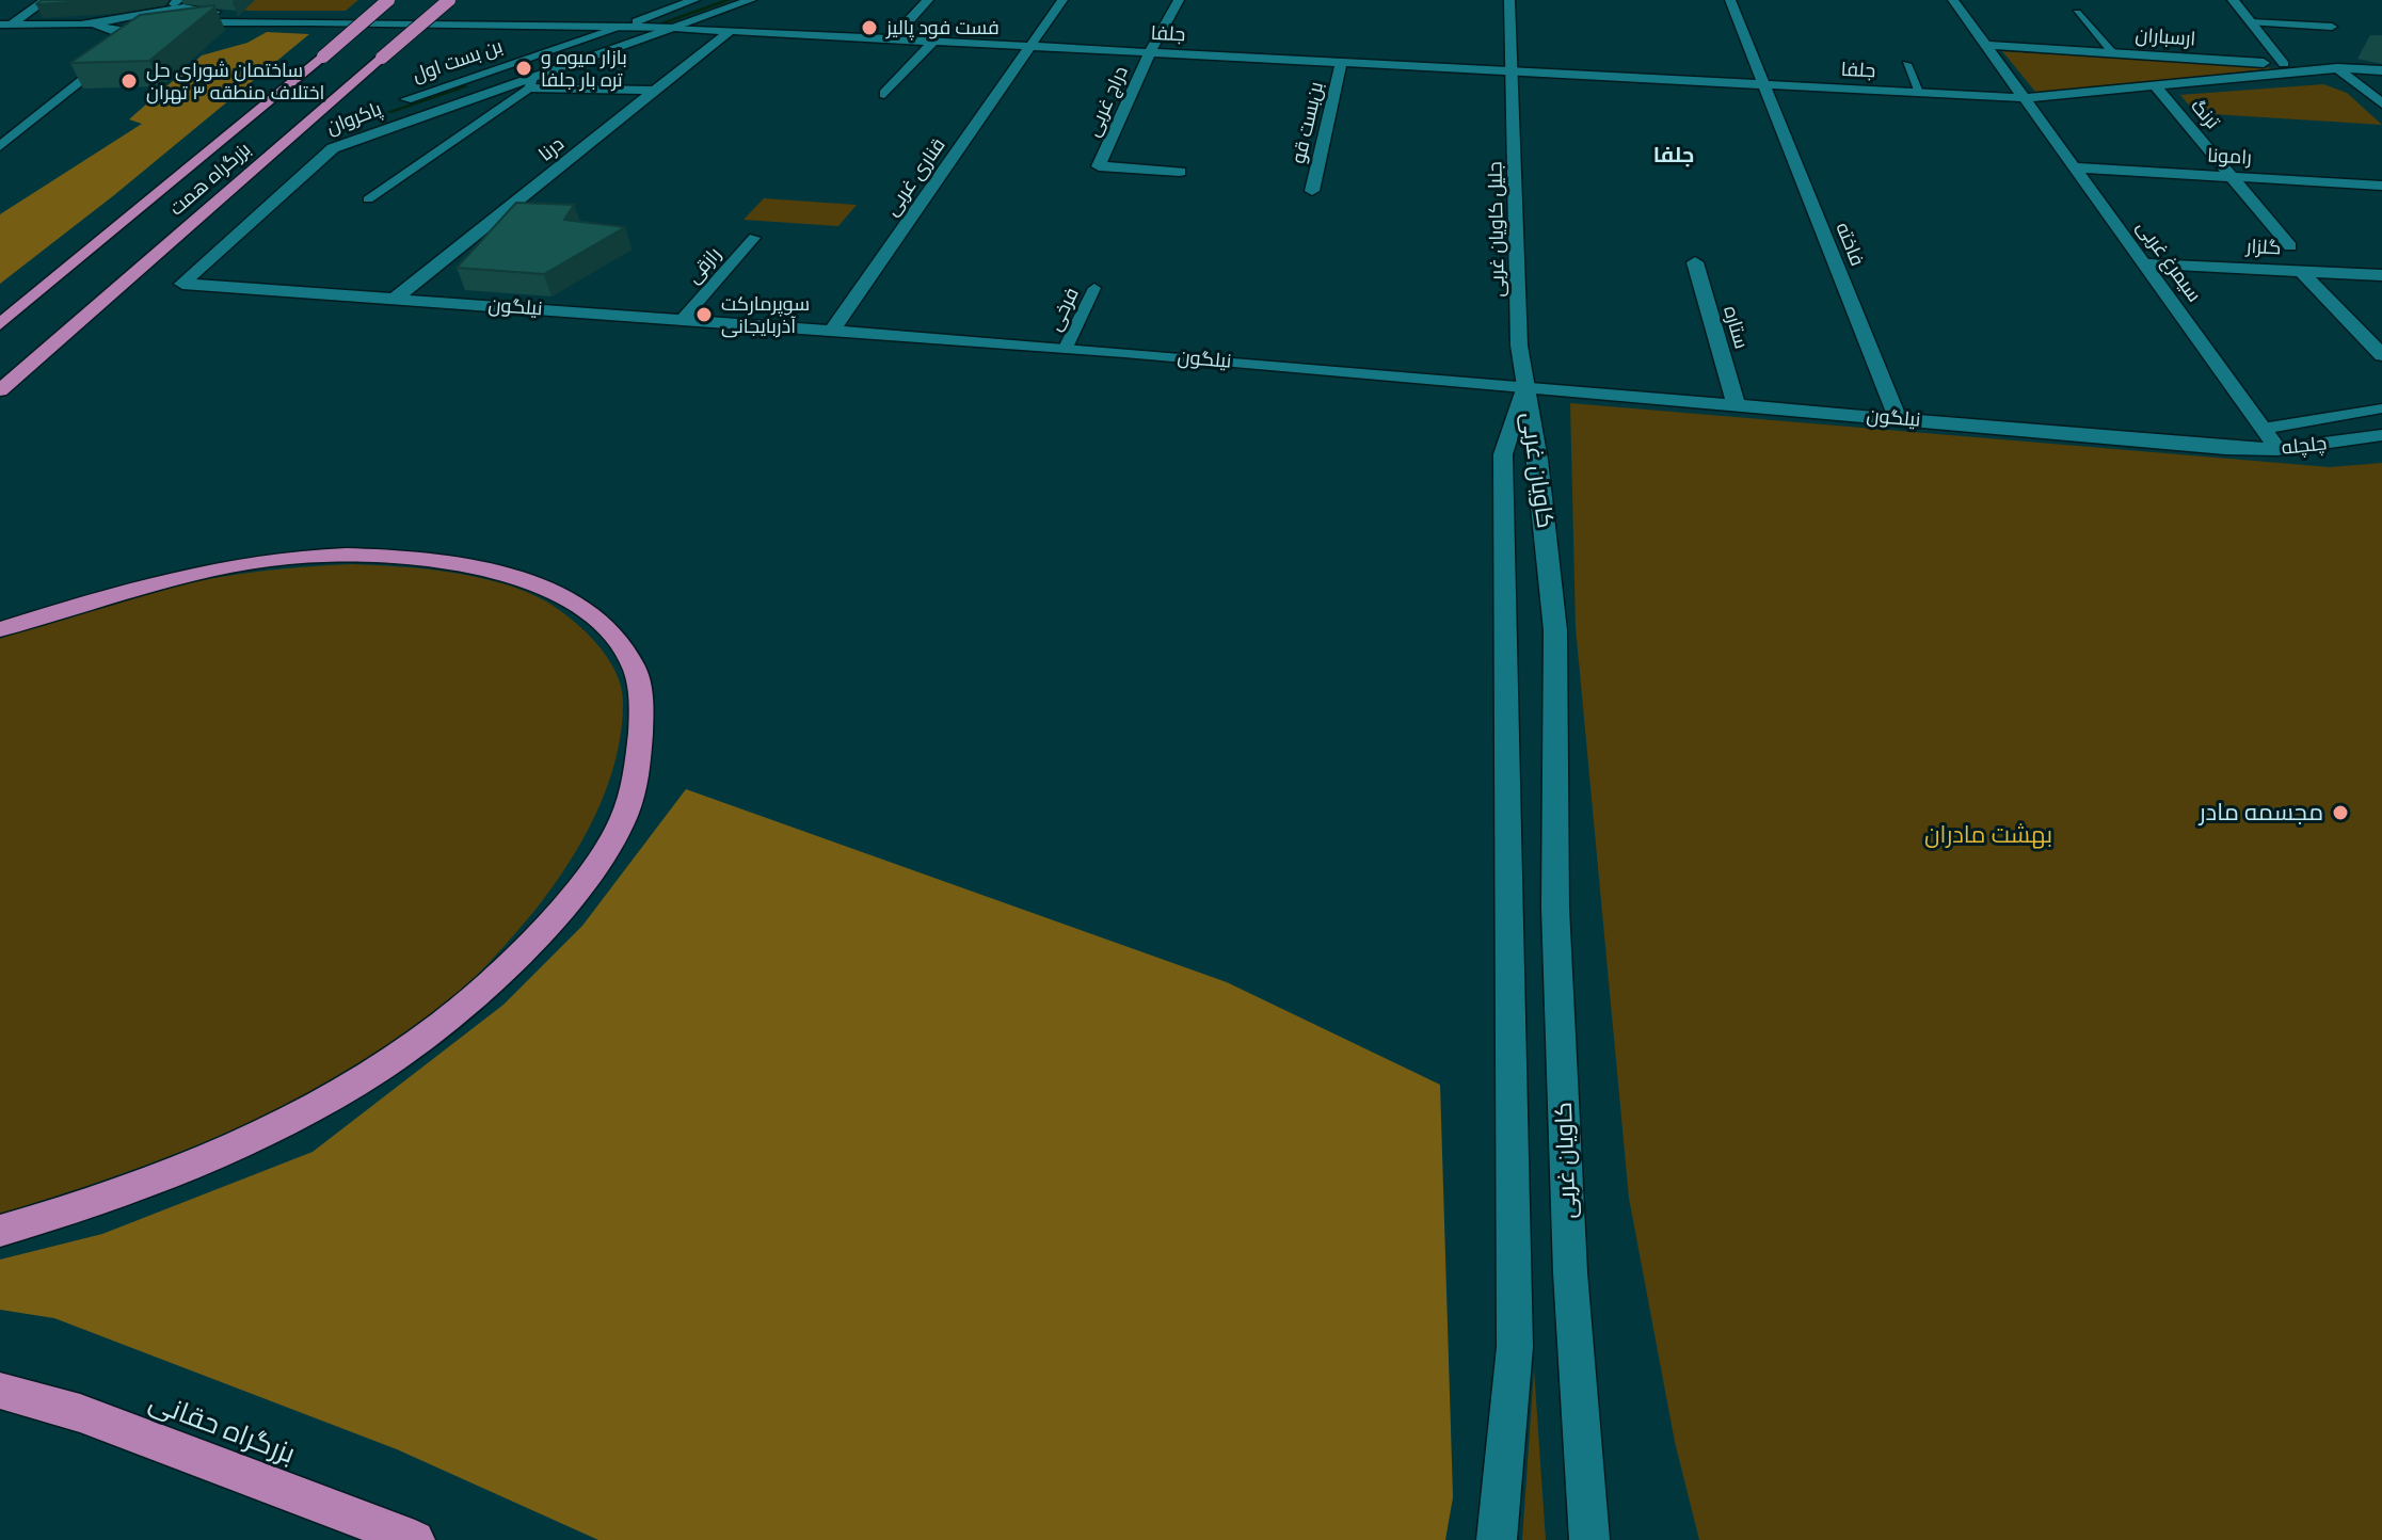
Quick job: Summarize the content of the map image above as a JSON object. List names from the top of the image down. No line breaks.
{"streets":{"highway":["بزرگراه همت","بزرگراه حقانی"],"street":["جلفا","ارسباران","بن بست اول","دراج غربی","ترنگ","پاکروان","بن‌بست قو","درنا","رامونا","قناری غربی","جلیل کاویان غربی","فاخته","گلزار","سیمرغ غربی","نیلگون","ستاره","چلچله","کاویان غربی"],"lane":["رازقی","فرخی"]},"crossings":[["جلفا","ارسباران"],["جلفا","بن بست اول"],["جلفا","دراج غربی"],["جلفا","پاکروان"],["جلفا","بن‌بست قو"],["جلفا","درنا"],["جلفا","قناری غربی"],["جلفا","جلیل کاویان غربی"],["جلفا","فاخته"],["جلفا","سیمرغ غربی"],["ارسباران","ترنگ"],["ارسباران","سیمرغ غربی"],["ترنگ","رامونا"],["پاکروان","نیلگون"],["درنا","نیلگون"],["رامونا","سیمرغ غربی"],["قناری غربی","نیلگون"],["جلیل کاویان غربی","نیلگون"],["جلیل کاویان غربی","کاویان غربی"],["فاخته","نیلگون"],["گلزار","سیمرغ غربی"],["سیمرغ غربی","چلچله"],["رازقی","نیلگون"],["نیلگون","فرخی"],["نیلگون","ستاره"],["نیلگون","چلچله"],["نیلگون","کاویان غربی"]],"districts":["جلفا"],"parks":["بهشت مادران"],"places":["فست فود پالیز","بازار میوه و تره بار جلفا","ساختمان شورای حل اختلاف منطقه ۳ تهران","سوپرمارکت آذربایجانی","مجسمه مادر"]}
